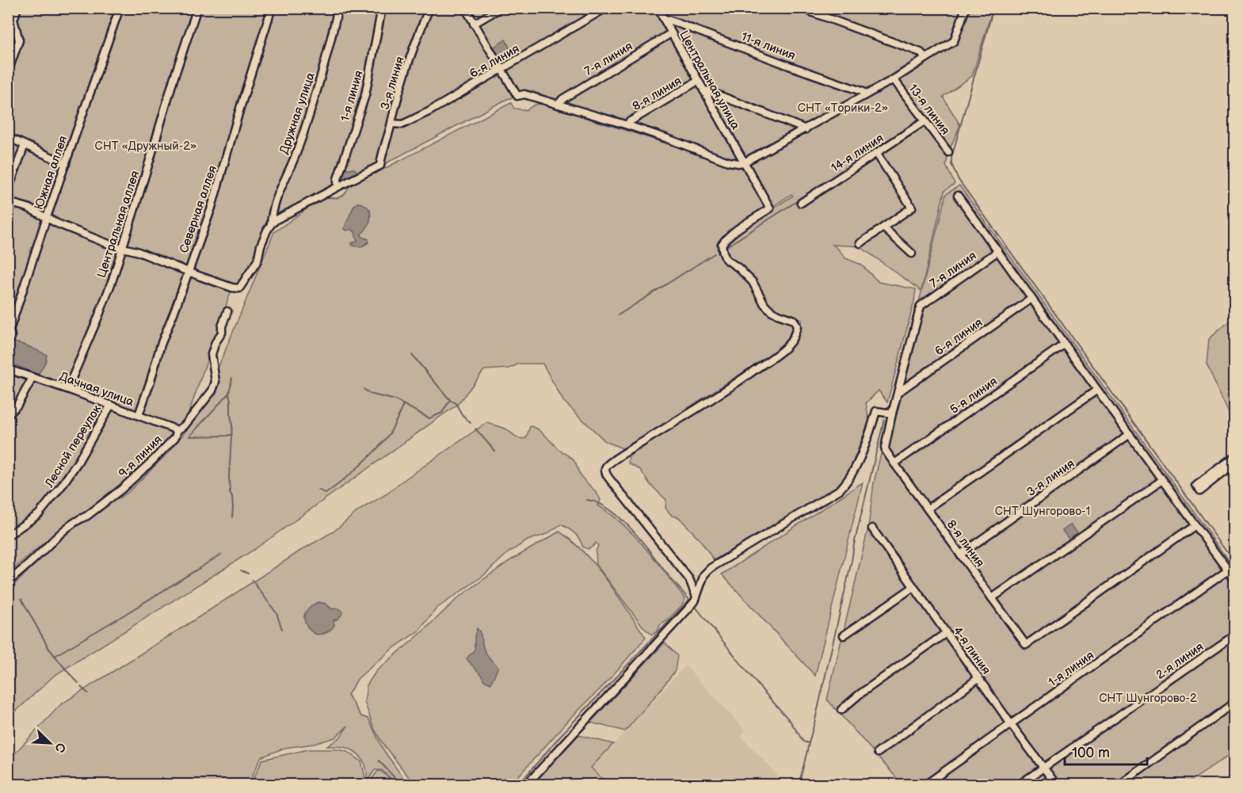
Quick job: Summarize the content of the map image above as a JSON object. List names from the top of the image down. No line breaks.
{"streets":{"street":["11-я линия","7-я линия","6-я линия","Центральная улица","3-я линия","8-я линия","1-я линия","13-я линия","Дружная улица","14-я линия","Южная аллея","Северная аллея","Центральная аллея","Дачная улица","5-я линия","Лесной переулок","9-я линия","4-я линия","2-я линия"]},"crossings":[["11-я линия","Центральная улица"],["7-я линия","6-я линия"],["7-я линия","Центральная улица"],["6-я линия","3-я линия"],["Центральная улица","8-я линия"],["3-я линия","8-я линия"],["3-я линия","1-я линия"],["8-я линия","5-я линия"],["1-я линия","4-я линия"],["13-я линия","14-я линия"],["Дружная улица","Северная аллея"],["Северная аллея","Дачная улица"],["Центральная аллея","Дачная улица"],["Дачная улица","Лесной переулок"],["Дачная улица","9-я линия"],["4-я линия","2-я линия"]],"parks":["СНТ «Торики-2»","СНТ «Дружный-2»","СНТ Шунгорово-1","СНТ Шунгорово-2"],"scale_bar":"100 m","north":"bottom right"}
